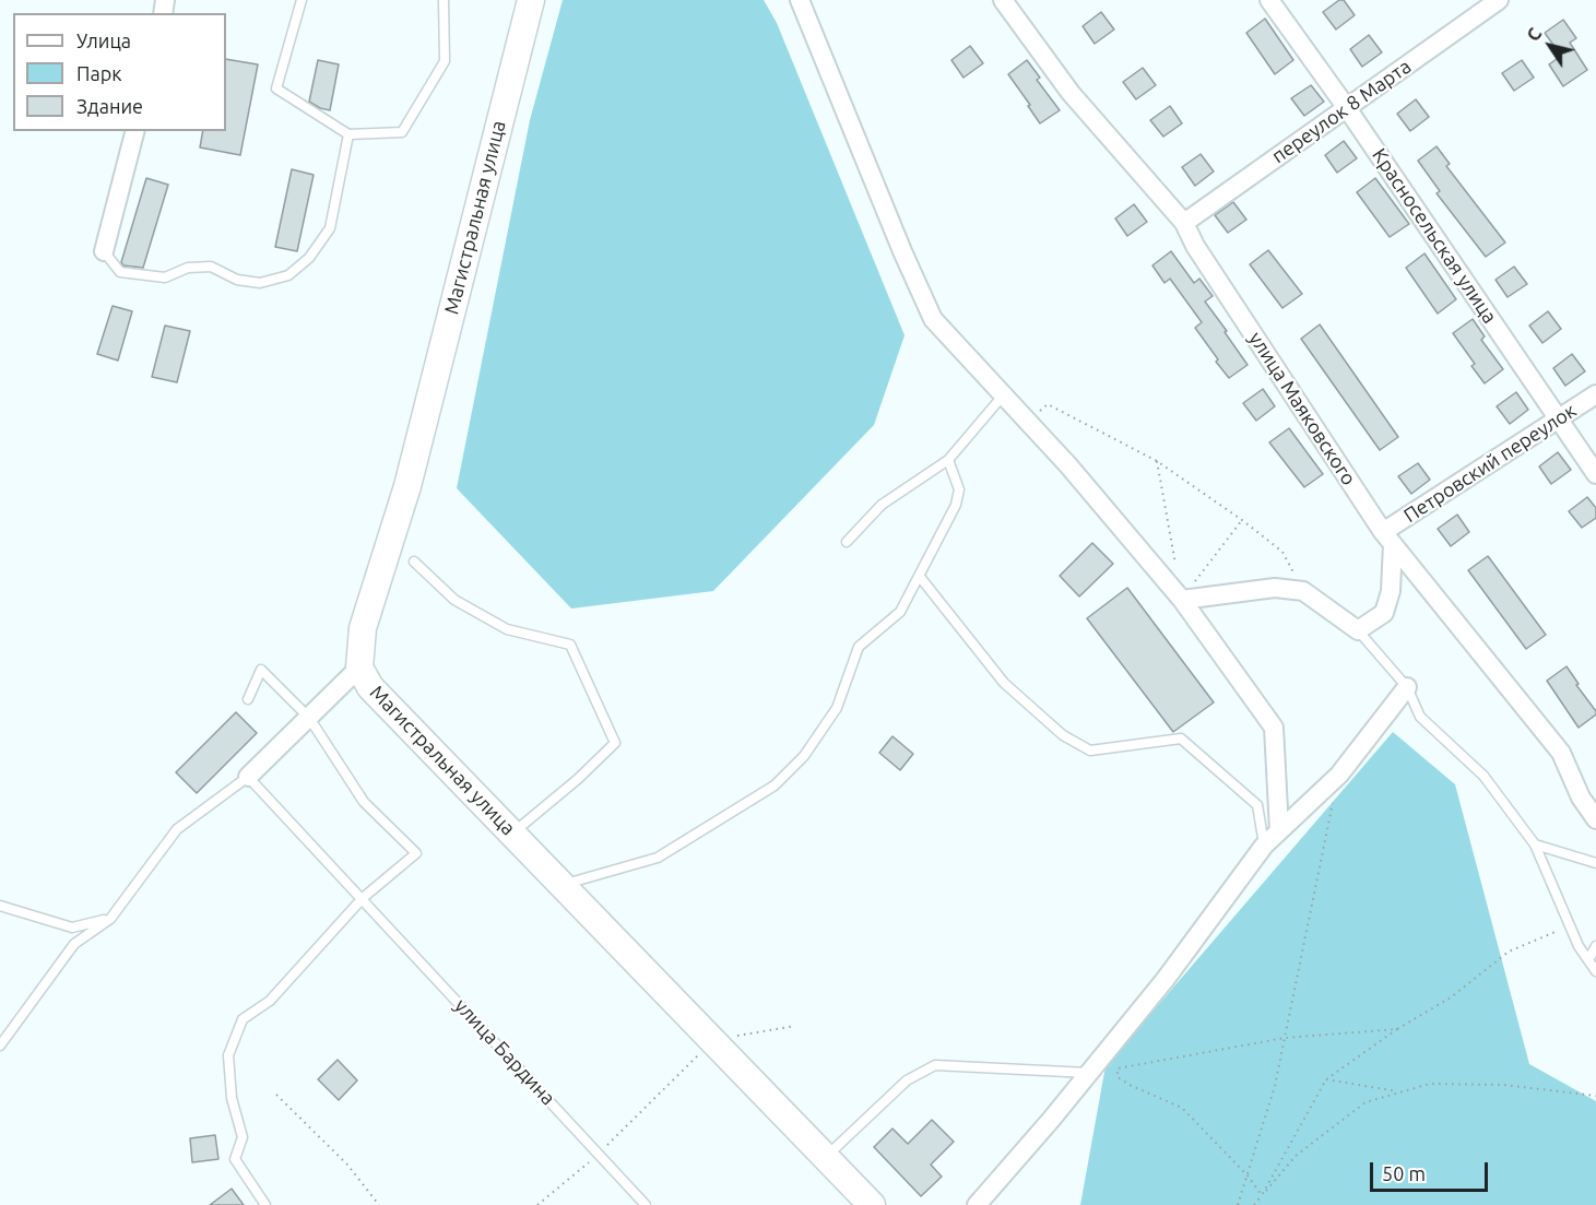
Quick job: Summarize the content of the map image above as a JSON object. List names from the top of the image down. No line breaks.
{"streets":{"street":["переулок 8 Марта","Магистральная улица","Красносельская улица","улица Маяковского","Петровский переулок"],"lane":["улица Бардина"]},"crossings":[["переулок 8 Марта","Красносельская улица"],["переулок 8 Марта","улица Маяковского"],["Красносельская улица","Петровский переулок"],["улица Маяковского","Петровский переулок"]],"legend":["Улица","Парк","Здание"],"scale_bar":"50 m","north":"top left"}
